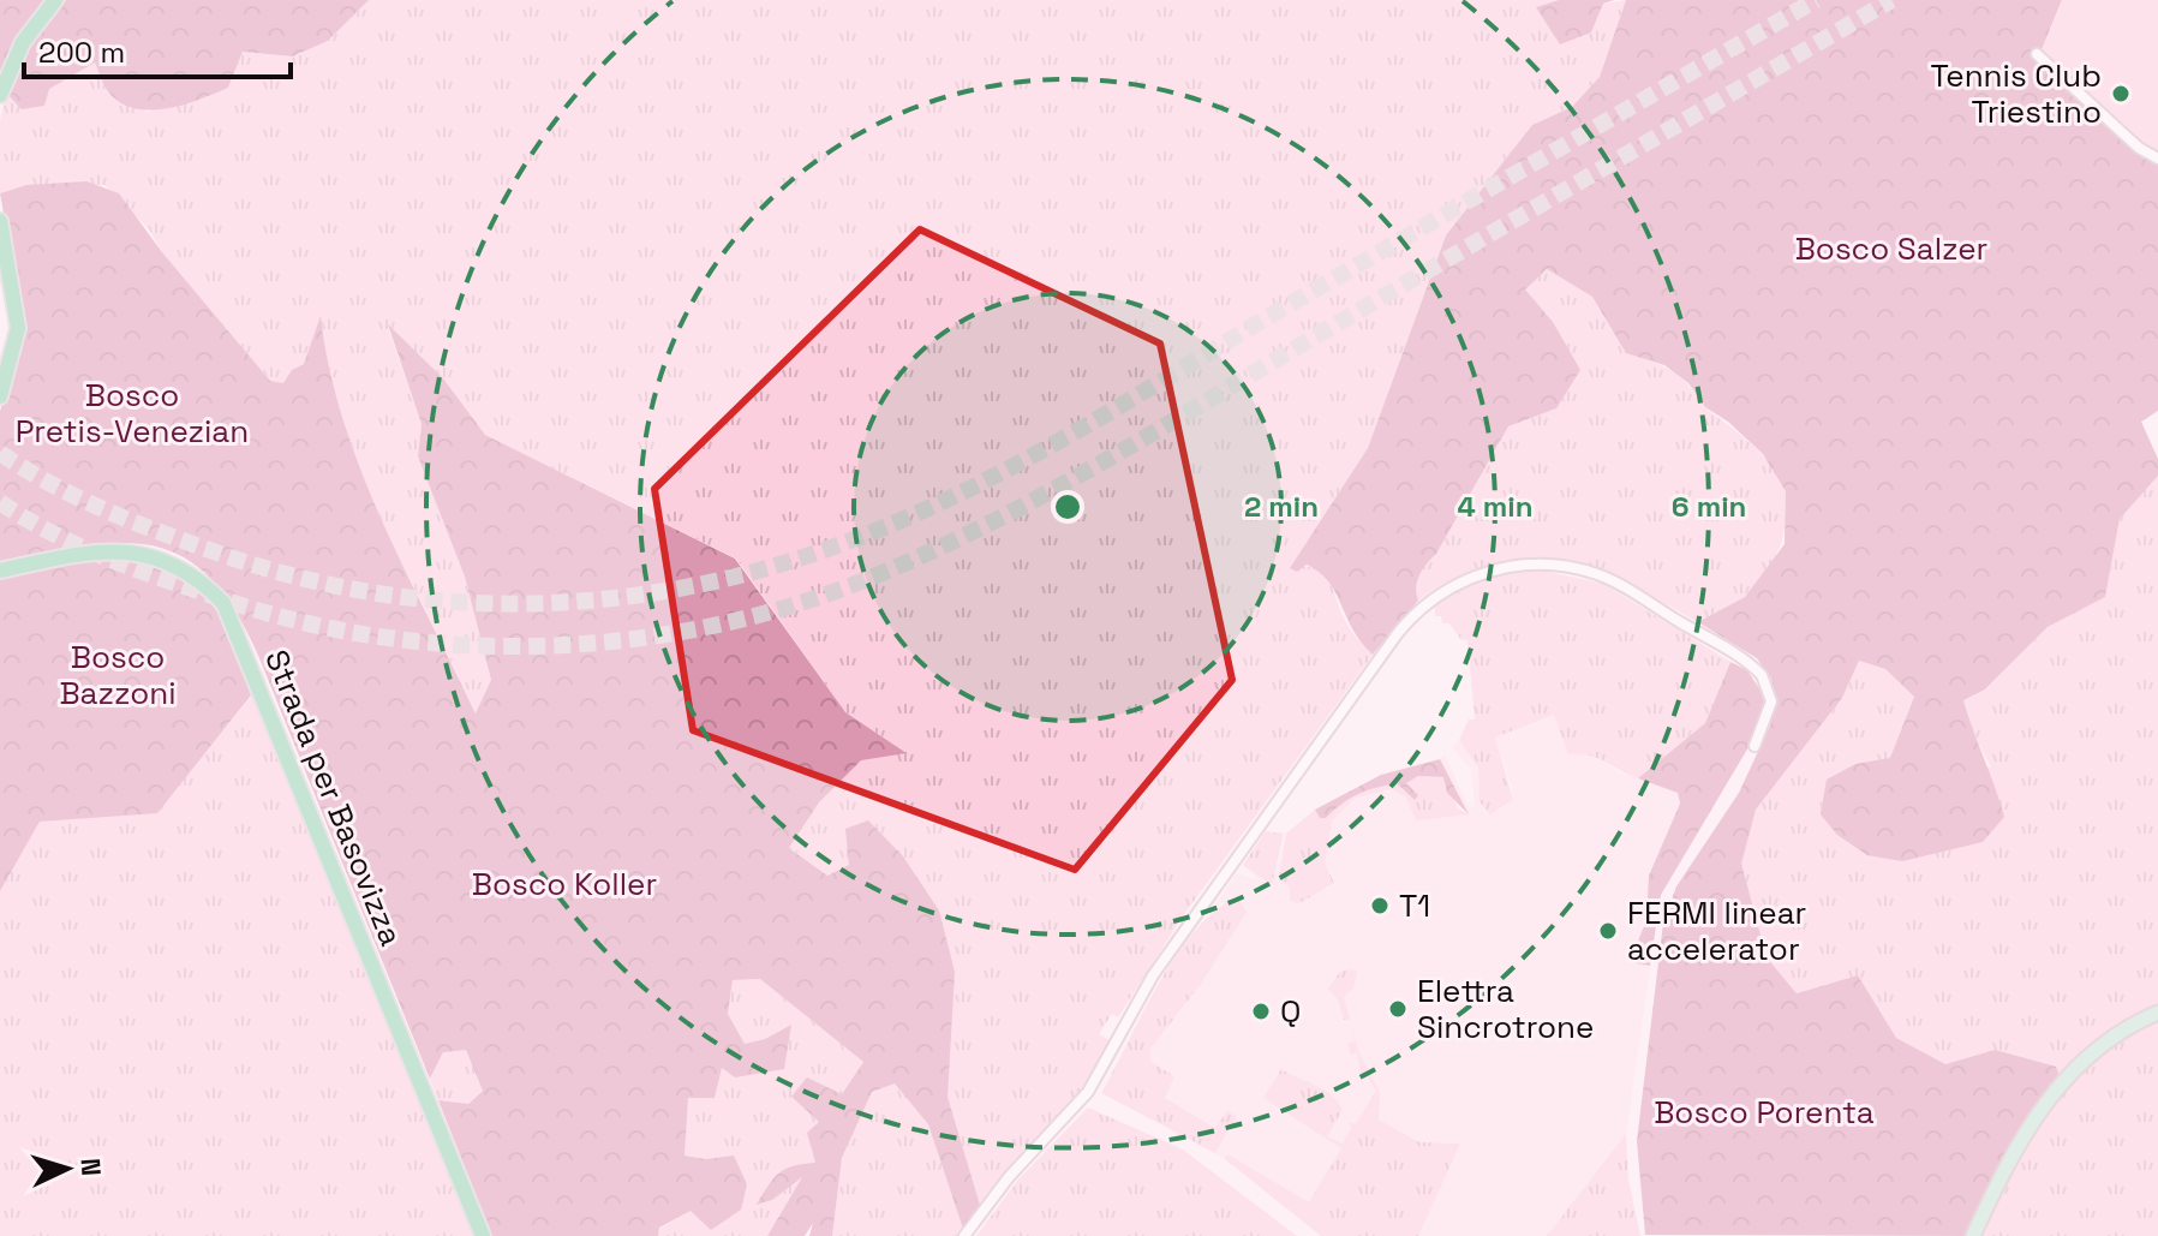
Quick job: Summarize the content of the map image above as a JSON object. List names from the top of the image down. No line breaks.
{"streets":{"main road":["Strada per Basovizza"]},"parks":["Bosco Salzer","Bosco Pretis-Venezian","Bosco Bazzoni","Bosco Koller","Bosco Porenta"],"places":["Tennis Club Triestino","T1","FERMI linear accelerator","Elettra Sincrotrone","Q"],"scale_bar":"200 m","north":"right","rings":["2 min","4 min","6 min"]}
